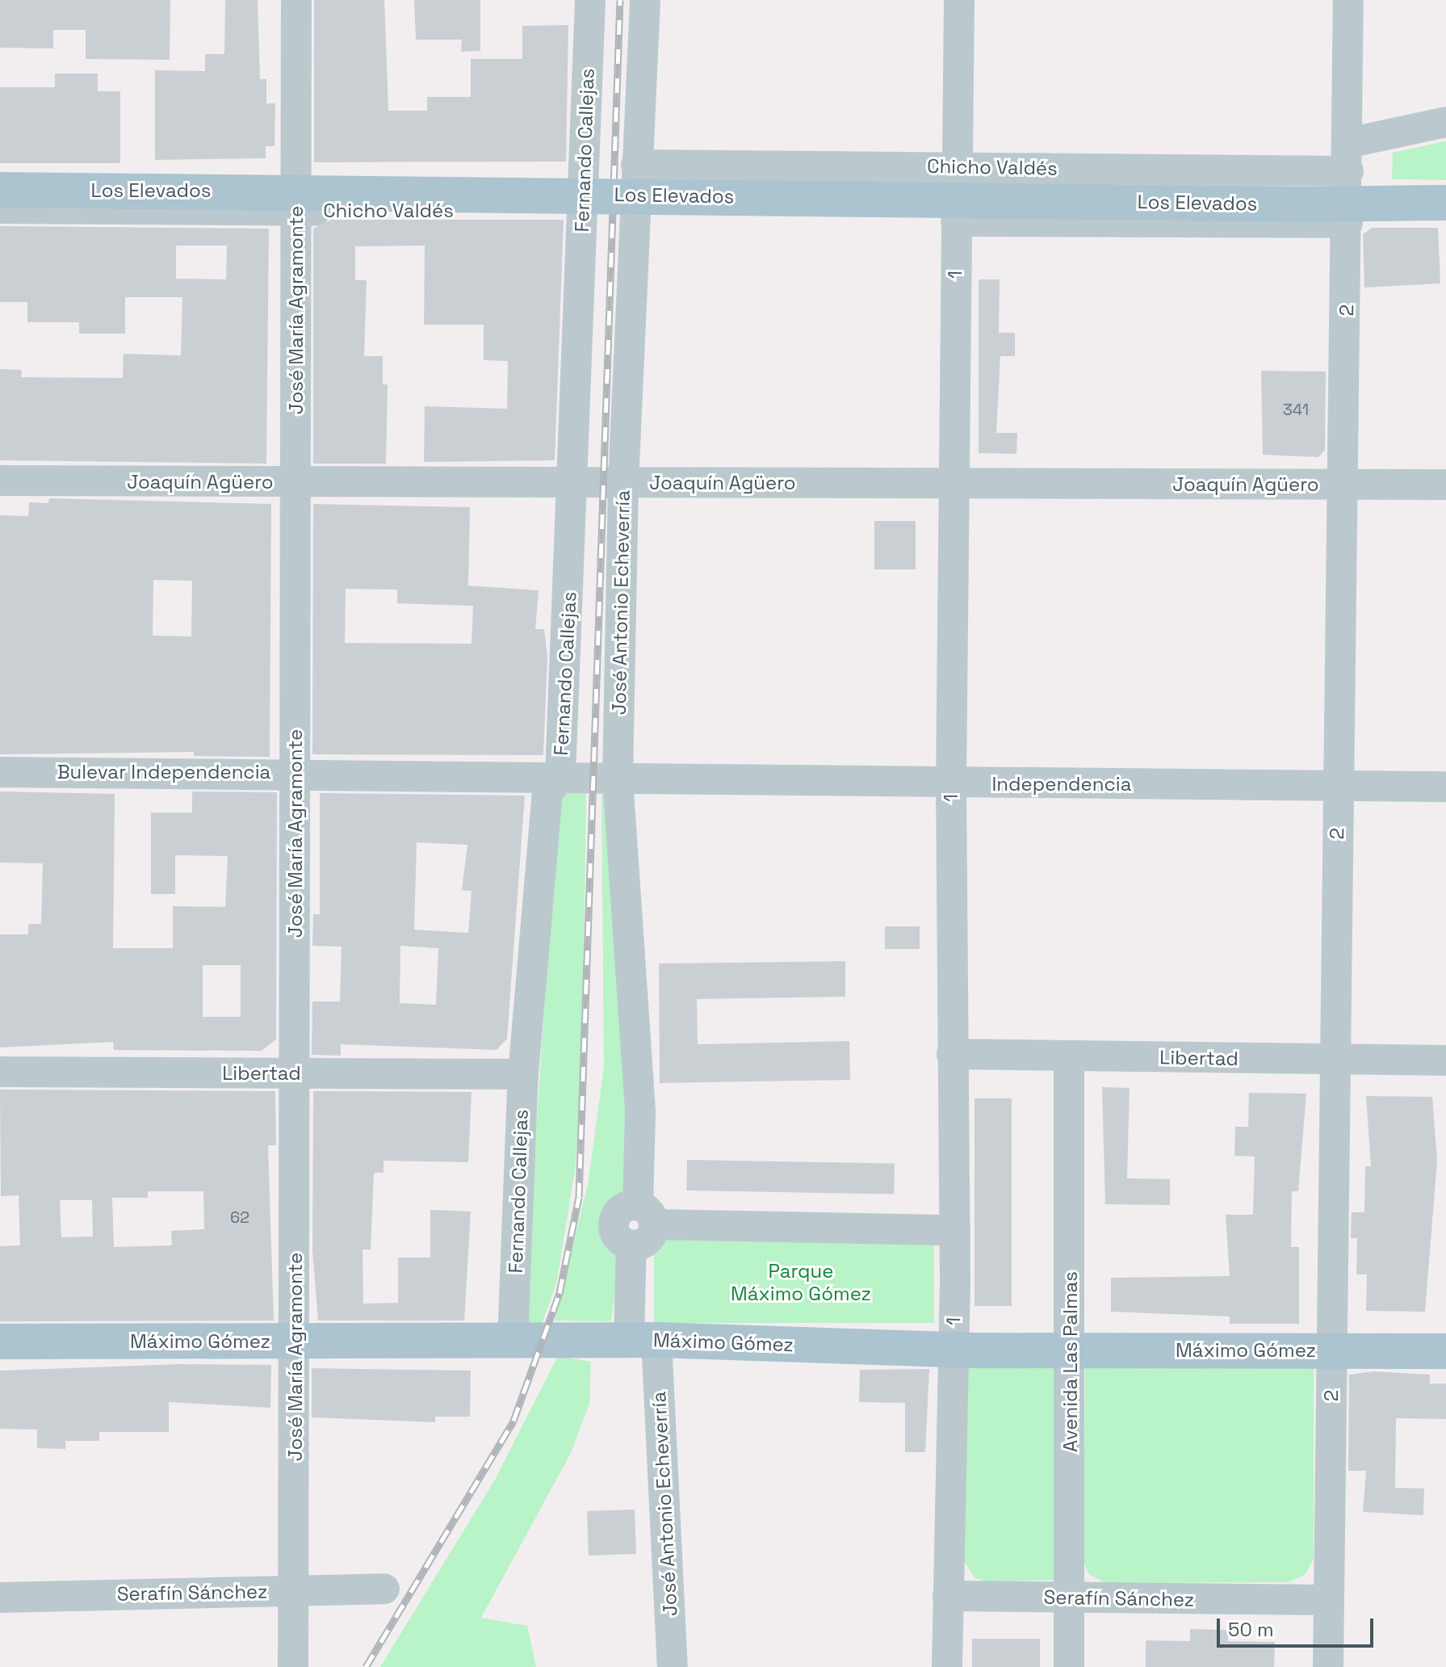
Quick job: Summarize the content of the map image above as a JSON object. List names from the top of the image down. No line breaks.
{"streets":{"main road":["Los Elevados","Máximo Gómez"],"street":["Fernando Callejas","Chicho Valdés","1","José María Agramonte","2","Joaquín Agüero","José Antonio Echeverría","Bulevar Independencia","Independencia","Libertad","Avenida Las Palmas","Serafín Sánchez"]},"crossings":[["Fernando Callejas","Chicho Valdés"],["Fernando Callejas","Joaquín Agüero"],["Fernando Callejas","Bulevar Independencia"],["Fernando Callejas","Independencia"],["Fernando Callejas","Libertad"],["Fernando Callejas","Máximo Gómez"],["Chicho Valdés","Los Elevados"],["Chicho Valdés","1"],["Chicho Valdés","José María Agramonte"],["Chicho Valdés","2"],["Chicho Valdés","José Antonio Echeverría"],["Los Elevados","2"],["1","Joaquín Agüero"],["1","Independencia"],["1","Libertad"],["1","Máximo Gómez"],["1","Serafín Sánchez"],["José María Agramonte","Joaquín Agüero"],["José María Agramonte","Bulevar Independencia"],["José María Agramonte","Libertad"],["José María Agramonte","Máximo Gómez"],["José María Agramonte","Serafín Sánchez"],["2","Joaquín Agüero"],["2","Independencia"],["2","Libertad"],["2","Máximo Gómez"],["2","Serafín Sánchez"],["Joaquín Agüero","José Antonio Echeverría"],["José Antonio Echeverría","Independencia"],["José Antonio Echeverría","Máximo Gómez"],["Bulevar Independencia","Independencia"],["Libertad","Avenida Las Palmas"],["Máximo Gómez","Avenida Las Palmas"],["Avenida Las Palmas","Serafín Sánchez"]],"parks":["Parque Máximo Gómez"],"house_numbers":["341","62"],"scale_bar":"50 m"}
